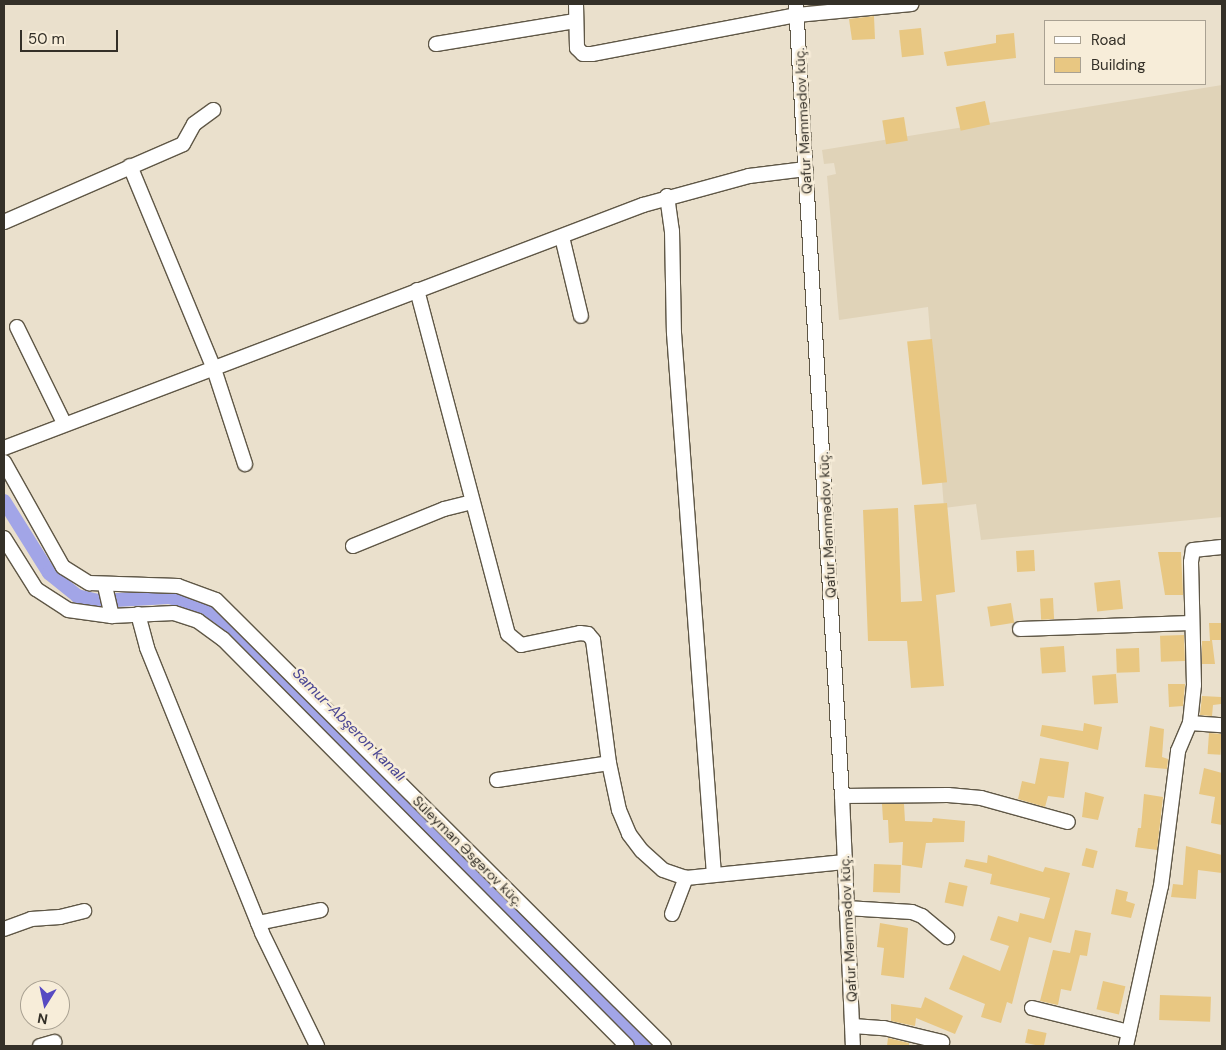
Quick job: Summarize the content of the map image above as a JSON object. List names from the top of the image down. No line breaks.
{"streets":{"street":["Qafur Məmmədov küç.","Süleyman Əsgərov küç."]},"water":["Samur-Abşeron kanalı"],"legend":["Road","Building"],"scale_bar":"50 m","north":"bottom"}
